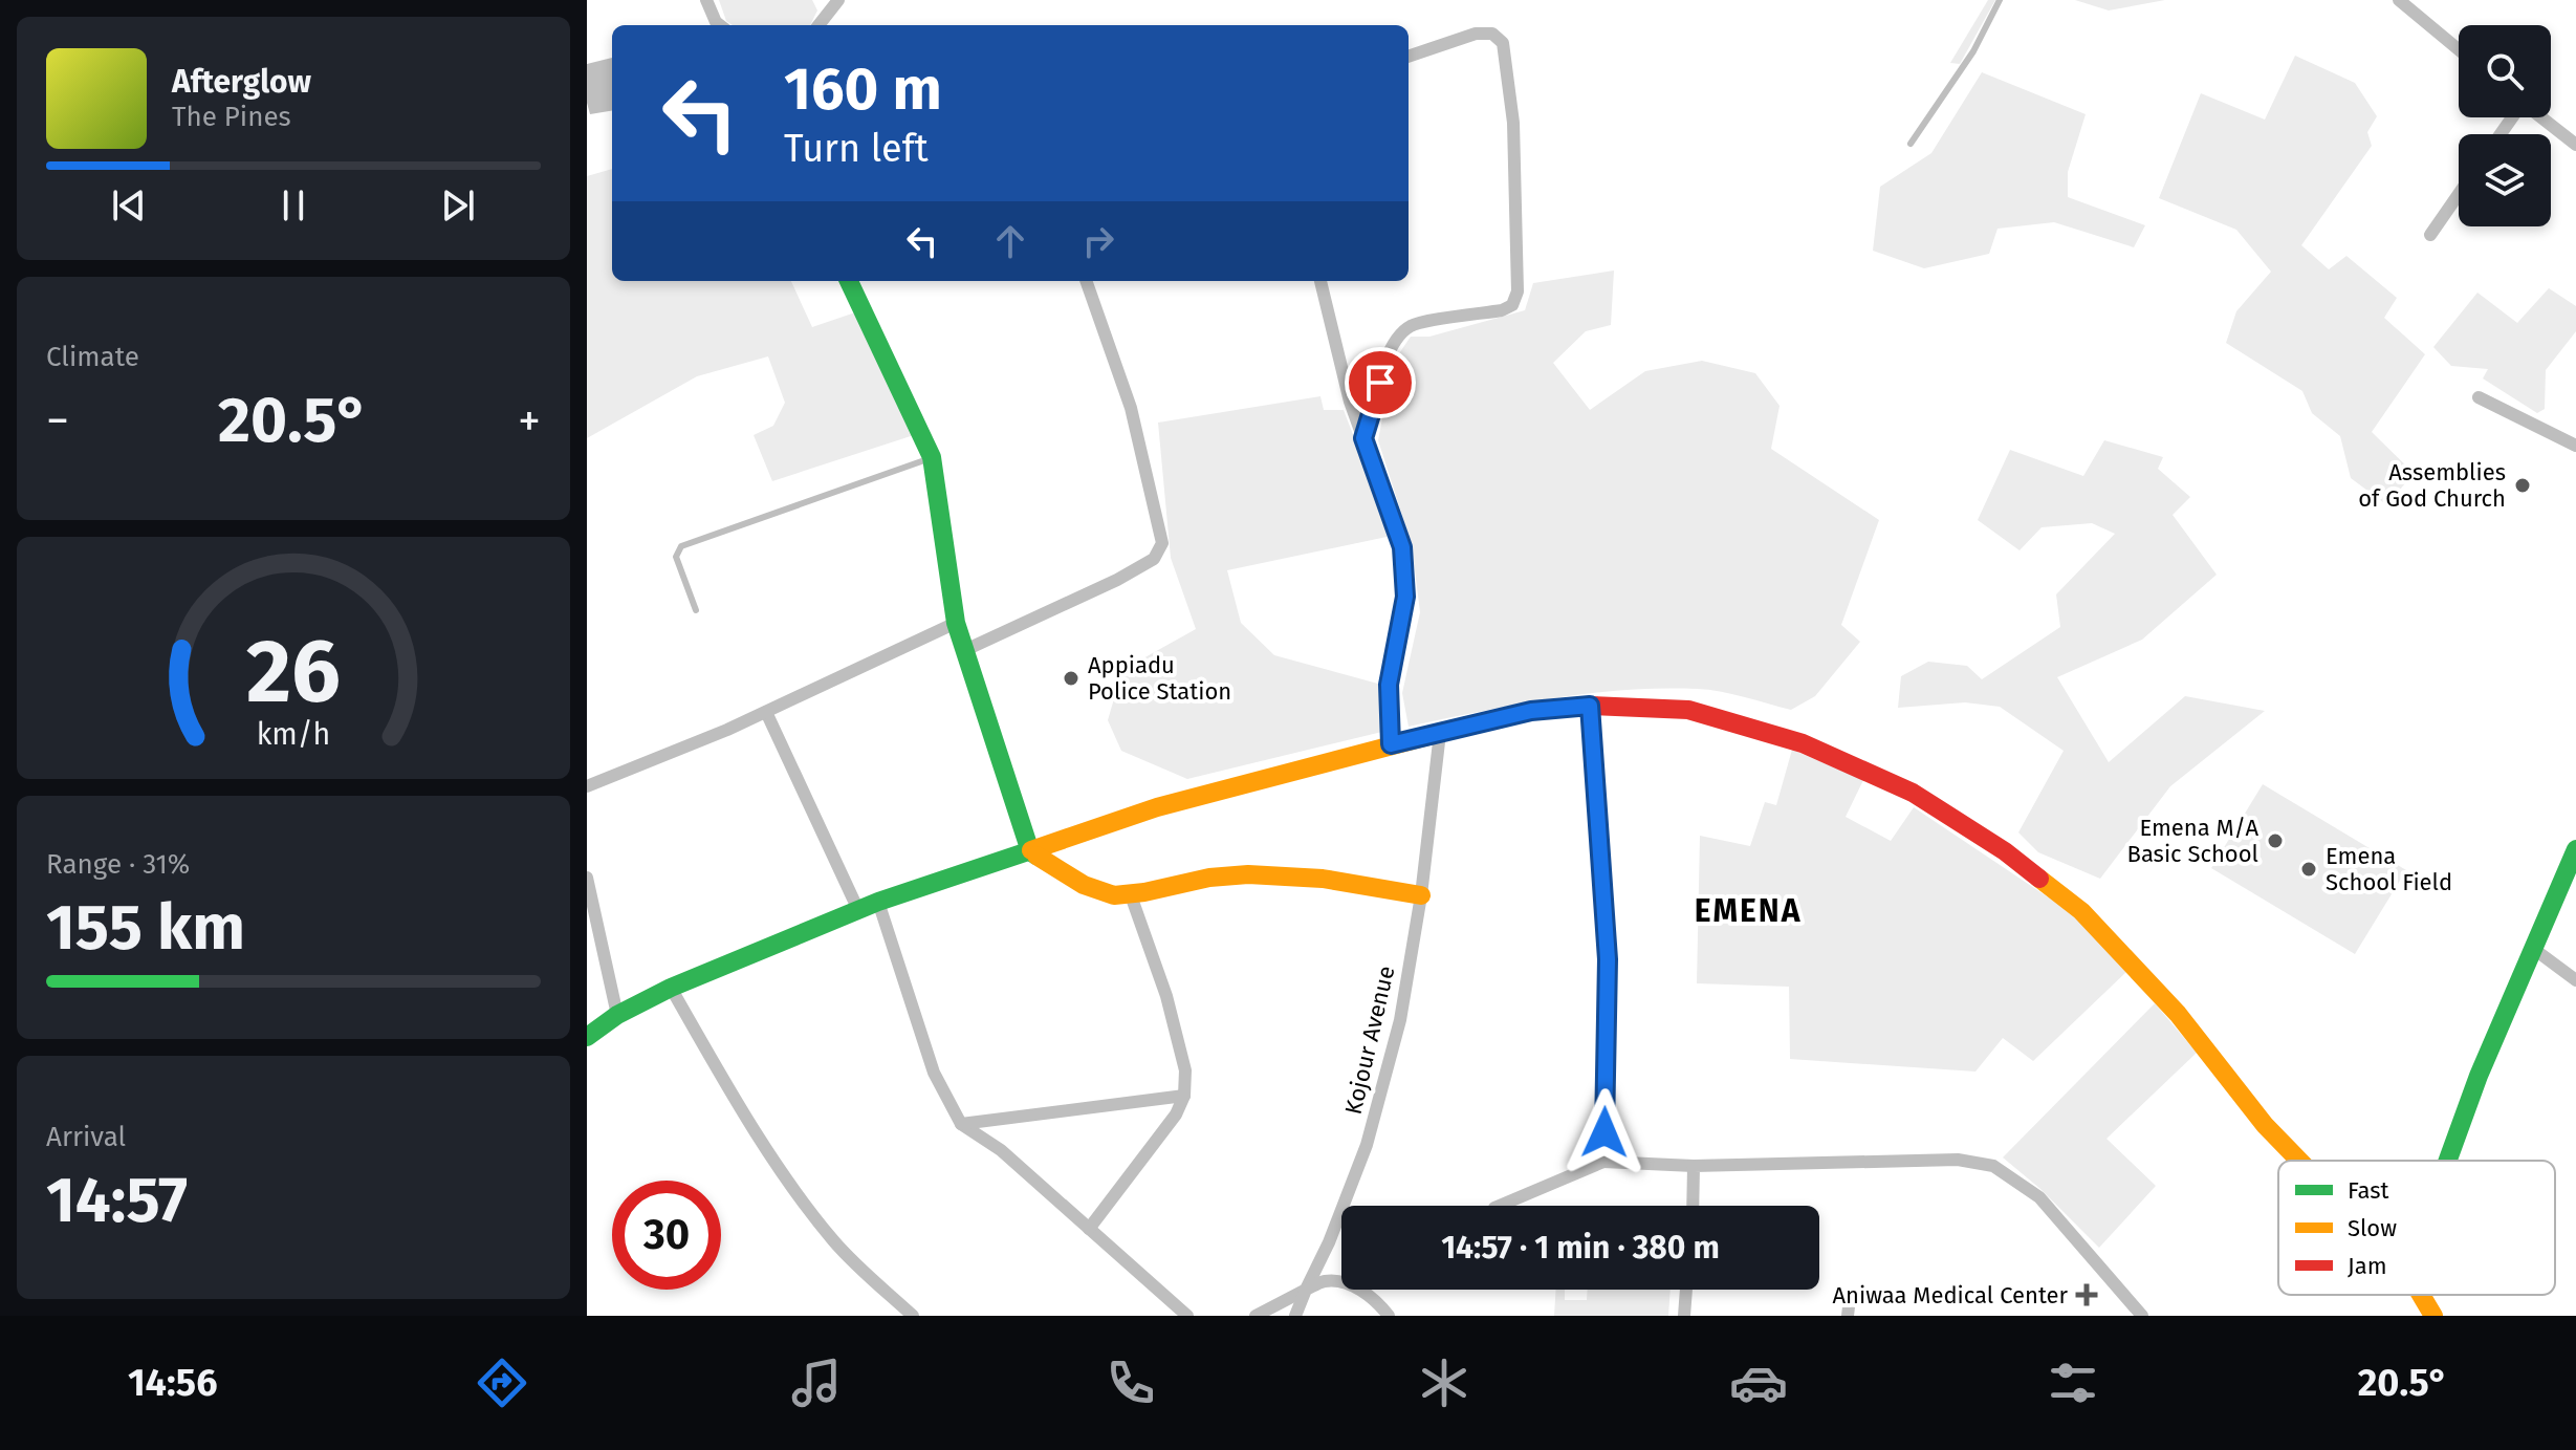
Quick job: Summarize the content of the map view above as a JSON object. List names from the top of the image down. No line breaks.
{"streets":{"street":["Kojour Avenue"]},"districts":["EMENA"],"places":{"other":["Assemblies of God Church","Appiadu Police Station","Emena M/A Basic School","Emena School Field"],"health":["Aniwaa Medical Center"]},"legend":["Fast","Slow","Jam"],"page":{"turn":["160 m","Turn left"],"song":["Afterglow","The Pines"],"tile":["Climate",["Range · 31%","155 km"],["Arrival","14:57"]],"heat":["−","20.5°","+"],"limit":"30","trip":"14:57 · 1 min · 380 m","tabs":["14:56","20.5°"],"gauge":["26","km/h"]}}
